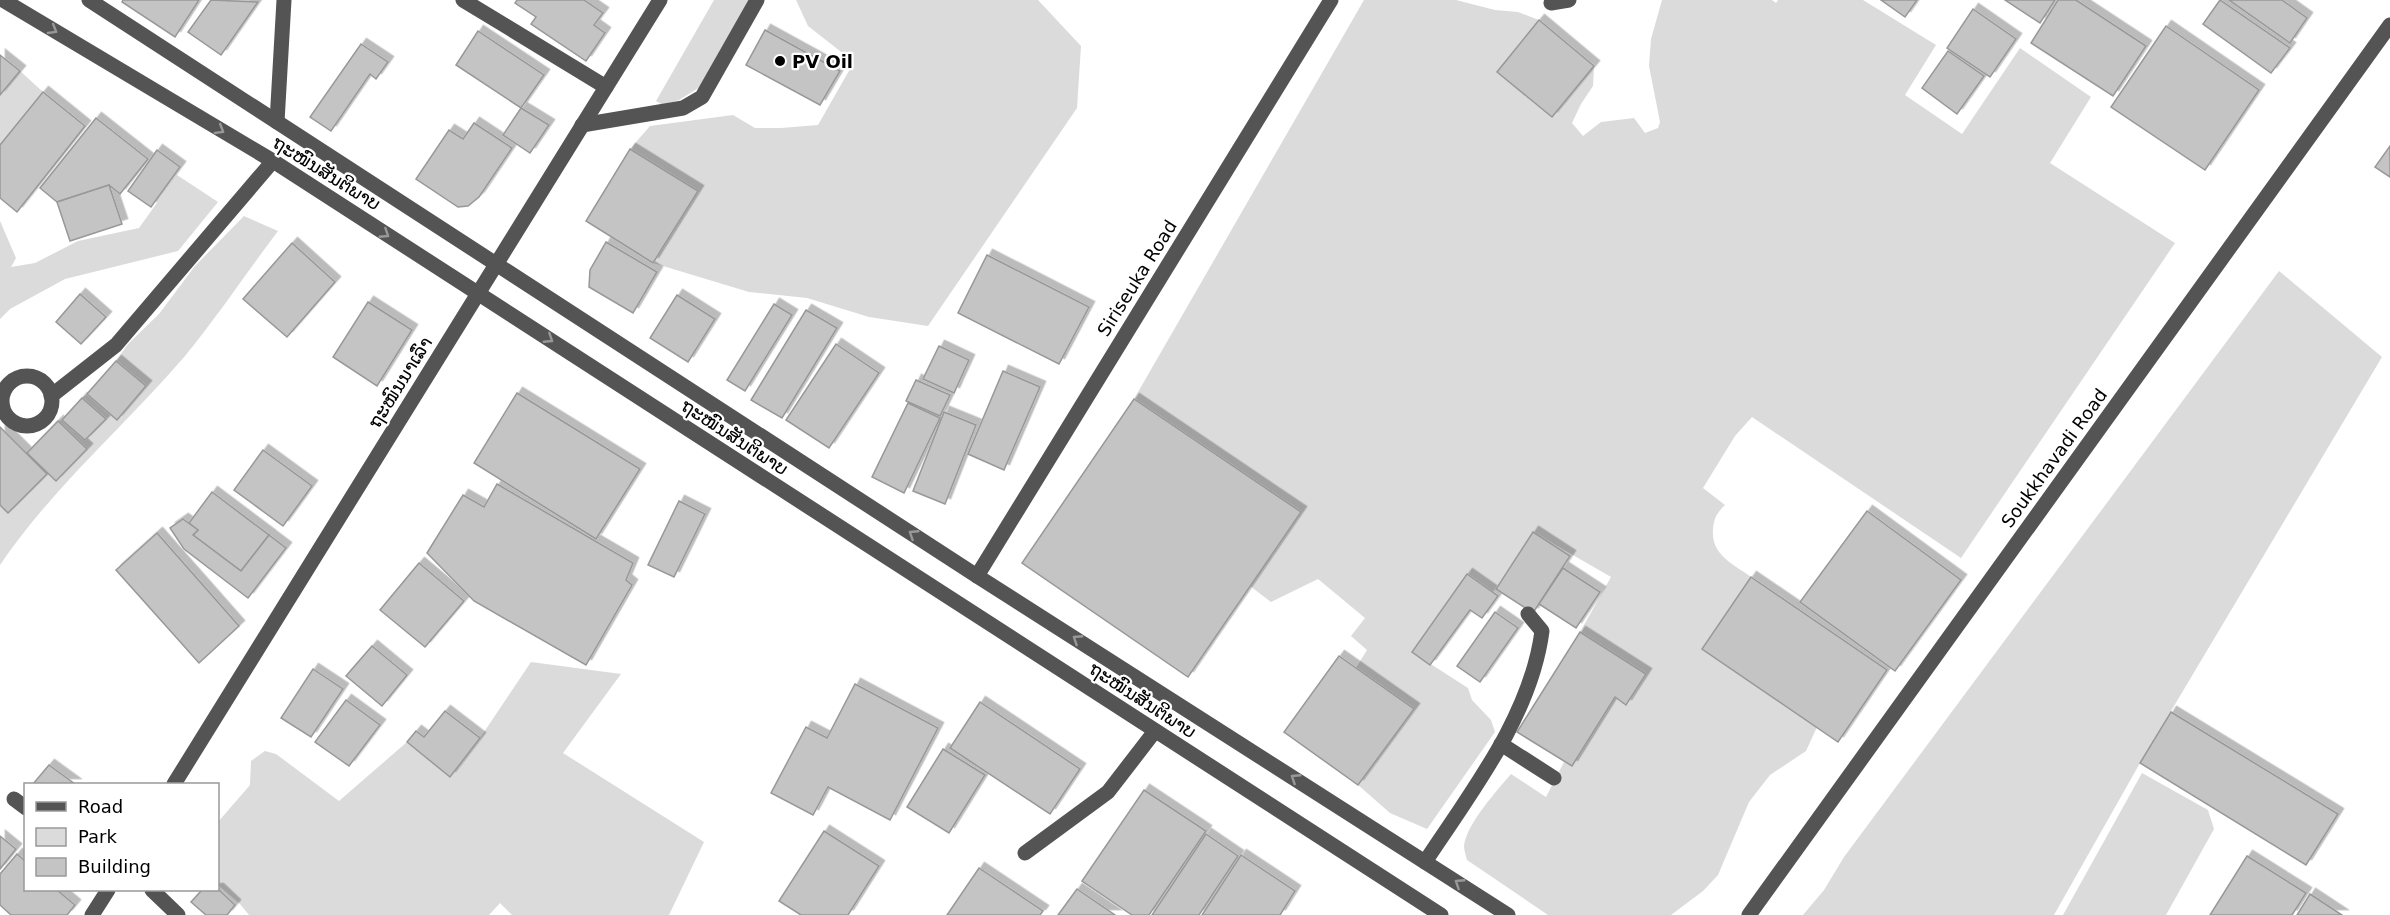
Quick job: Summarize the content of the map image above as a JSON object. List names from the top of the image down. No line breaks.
{"streets":{"street":["ຖະໜົນສັນຕິພາບ","Siriseuka Road","ຖະໜົນນາເລົ່າ","Soukkhavadi Road"]},"crossings":[["ຖະໜົນສັນຕິພາບ","Siriseuka Road"],["ຖະໜົນສັນຕິພາບ","ຖະໜົນນາເລົ່າ"]],"places":["PV Oil"],"legend":["Road","Park","Building"]}
